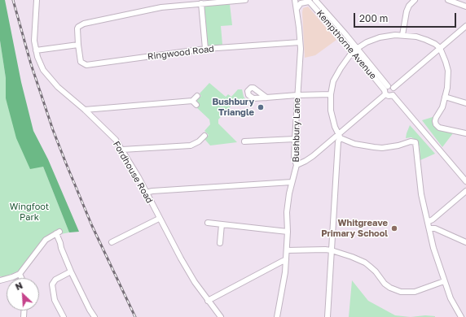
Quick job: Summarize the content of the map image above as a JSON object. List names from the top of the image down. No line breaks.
{"streets":{"street":["Kempthorne Avenue","Ringwood Road","Bushbury Lane","Fordhouse Road"]},"crossings":[["Ringwood Road","Bushbury Lane"]],"parks":["Wingfoot Park"],"places":["Bushbury Triangle","Whitgreave Primary School"],"scale_bar":"200 m","north":"top left"}
